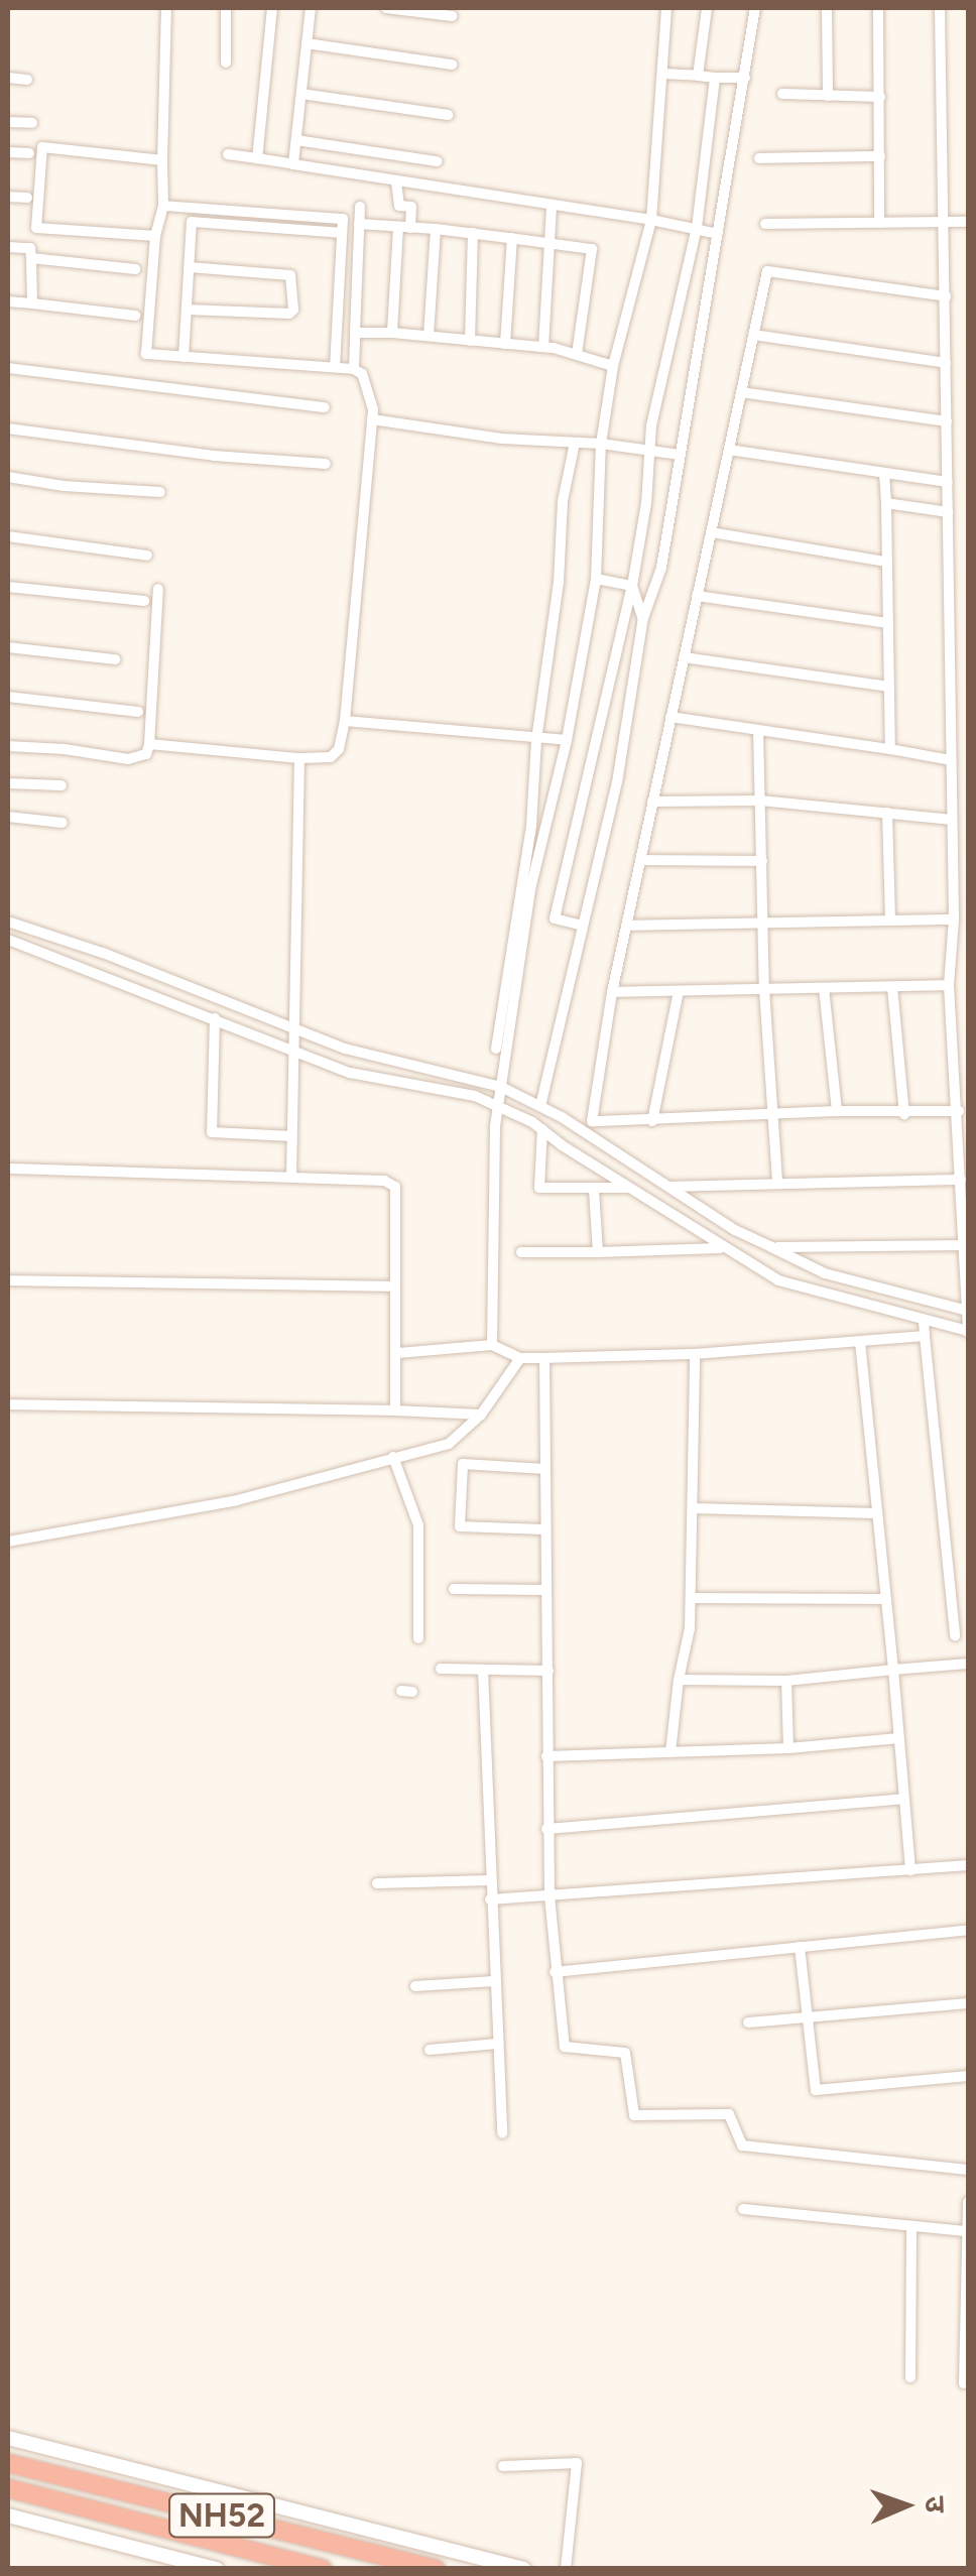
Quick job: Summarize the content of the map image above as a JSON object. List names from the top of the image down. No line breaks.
{"streets":{"highway":["NH52"]},"north":"right"}
